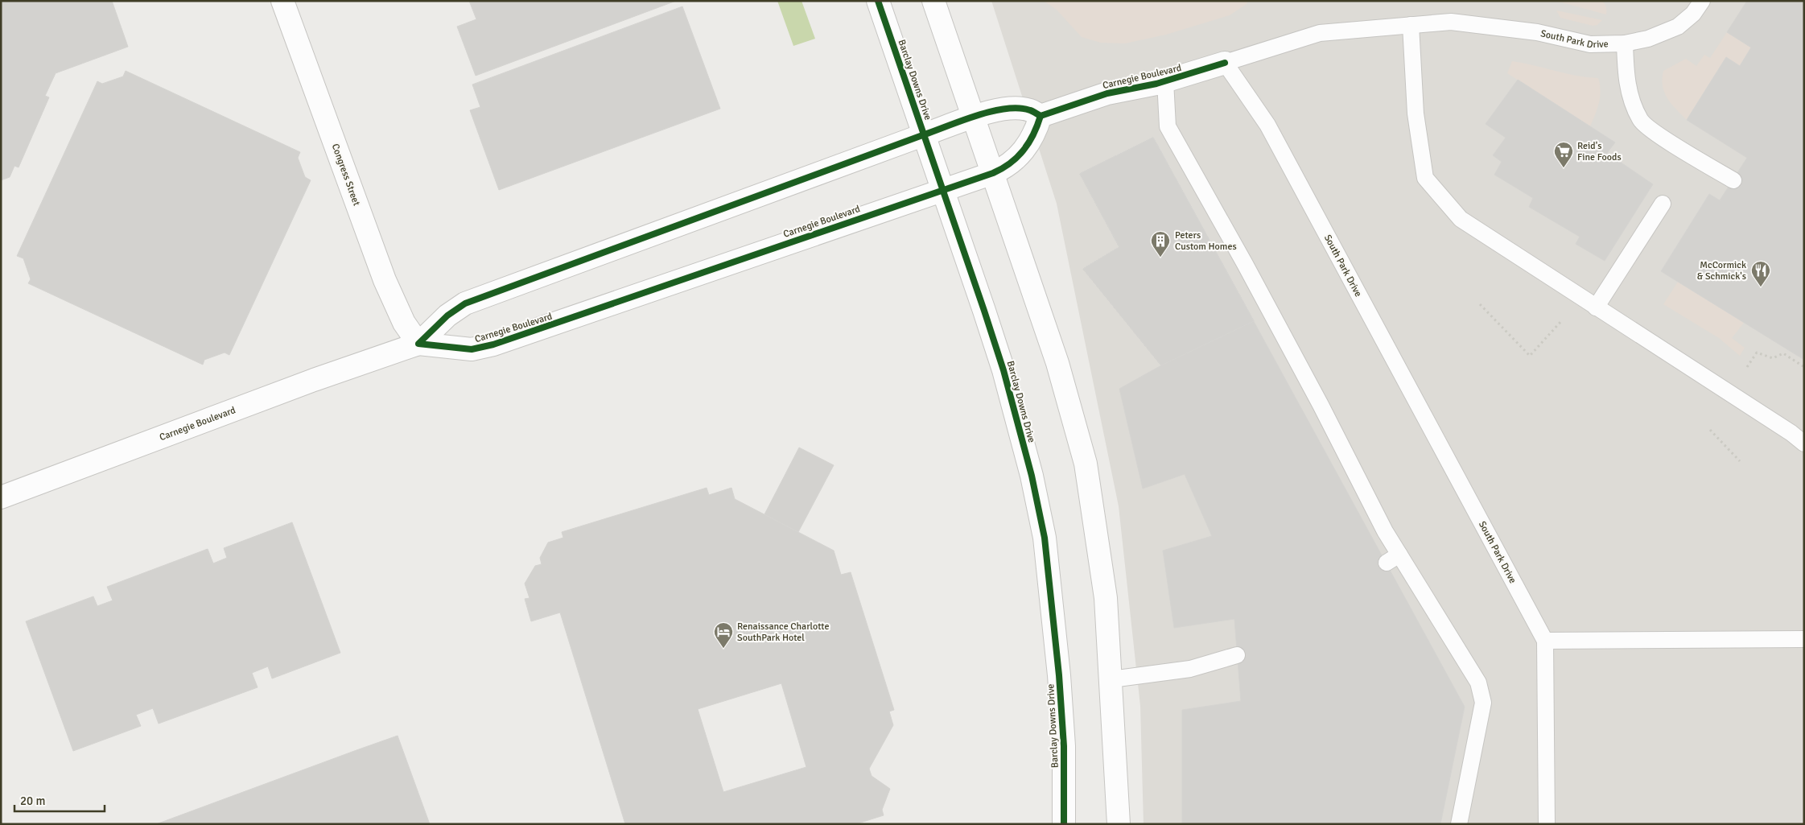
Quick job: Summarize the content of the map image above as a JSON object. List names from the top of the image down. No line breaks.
{"streets":{"street":["Carnegie Boulevard","Barclay Downs Drive","Congress Street"],"lane":["South Park Drive"]},"crossings":[["South Park Drive","Carnegie Boulevard"],["Carnegie Boulevard","Barclay Downs Drive"],["Carnegie Boulevard","Congress Street"]],"places":{"supermarket":["Reid's Fine Foods"],"building":["Peters Custom Homes"],"restaurant":["McCormick & Schmick's"],"hotel":["Renaissance Charlotte SouthPark Hotel"]},"scale_bar":"20 m"}
